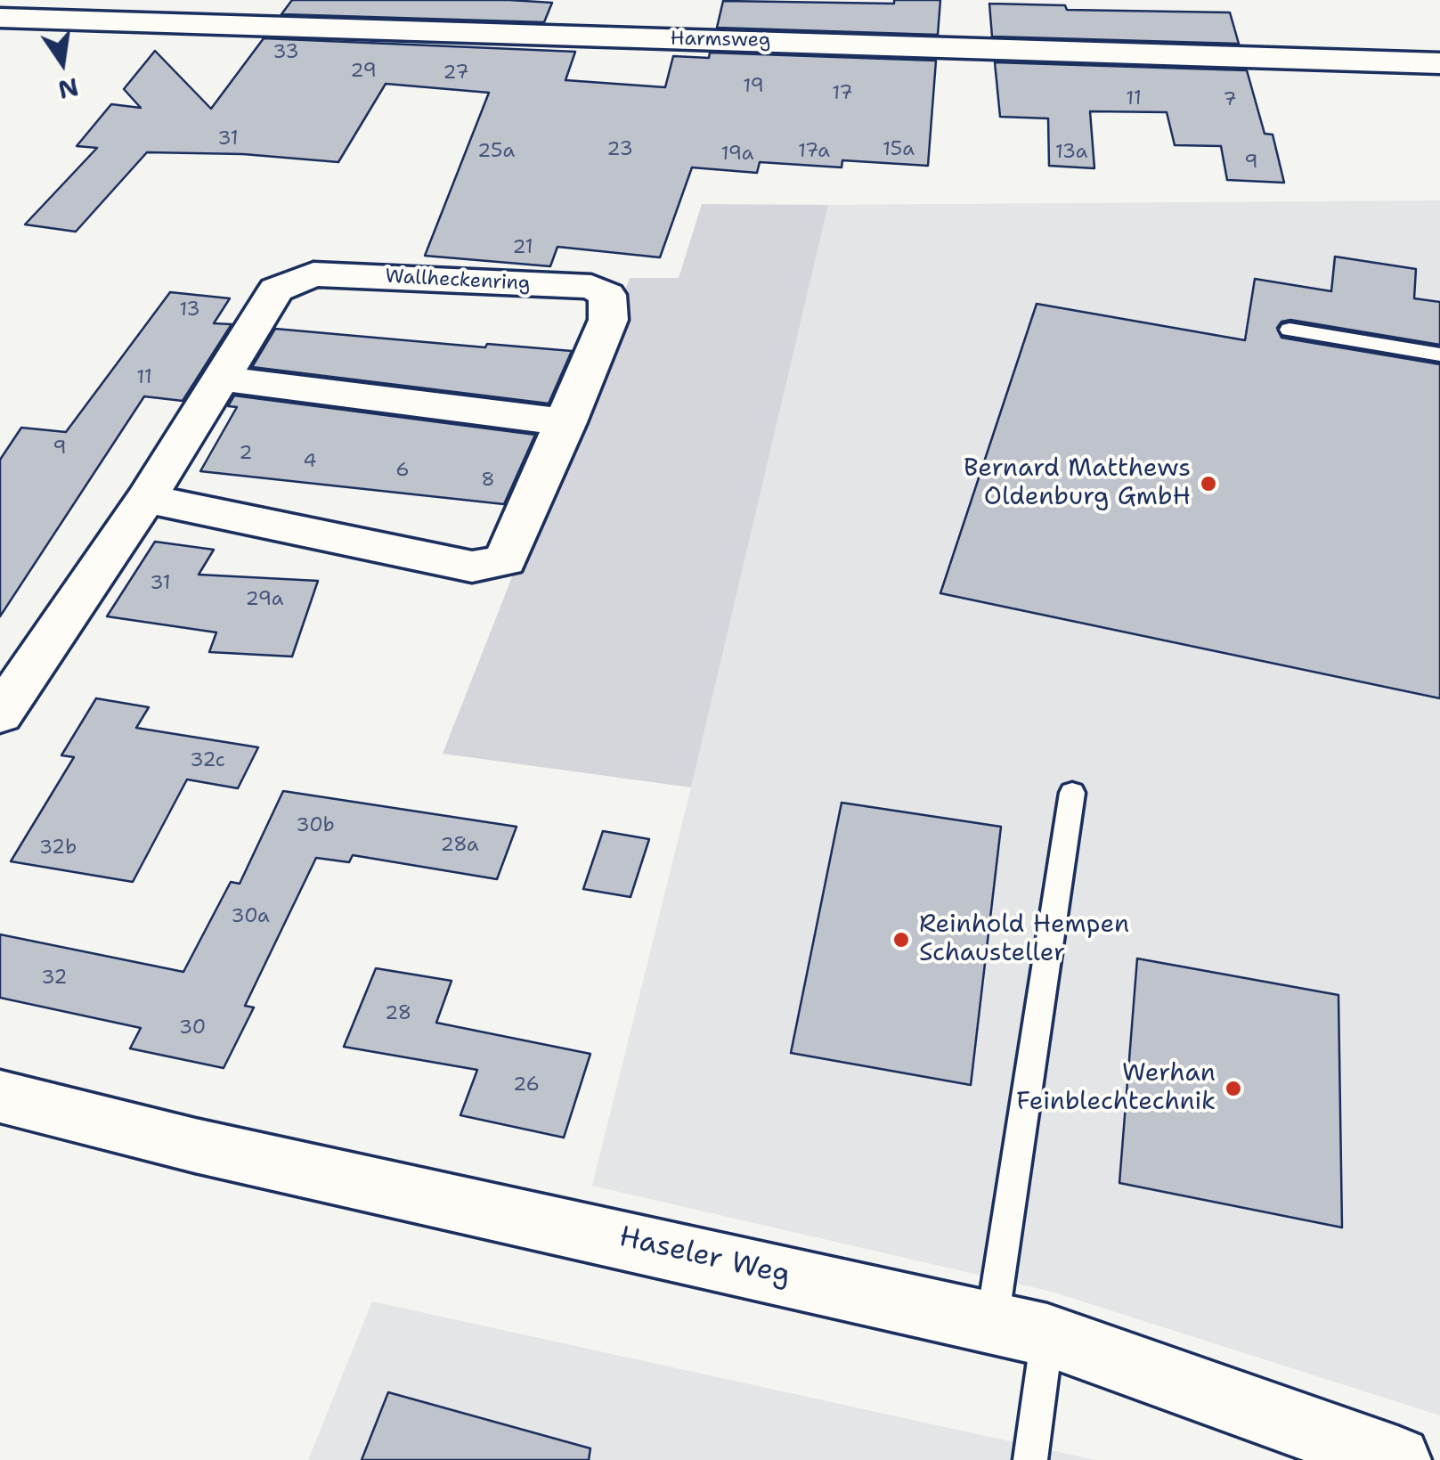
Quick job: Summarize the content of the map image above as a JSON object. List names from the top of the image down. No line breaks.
{"streets":{"street":["Harmsweg","Wallheckenring","Haseler Weg"]},"places":["Bernard Matthews Oldenburg GmbH","Reinhold Hempen Schausteller","Werhan Feinblechtechnik"],"house_numbers":["33","29","27","19","17","11","7","31","23","15a","25a","17a","13a","19a","9","21","13","11","9","2","4","6","8","31","29a","32c","30b","28a","32b","30a","32","28","30","26"],"north":"bottom"}
